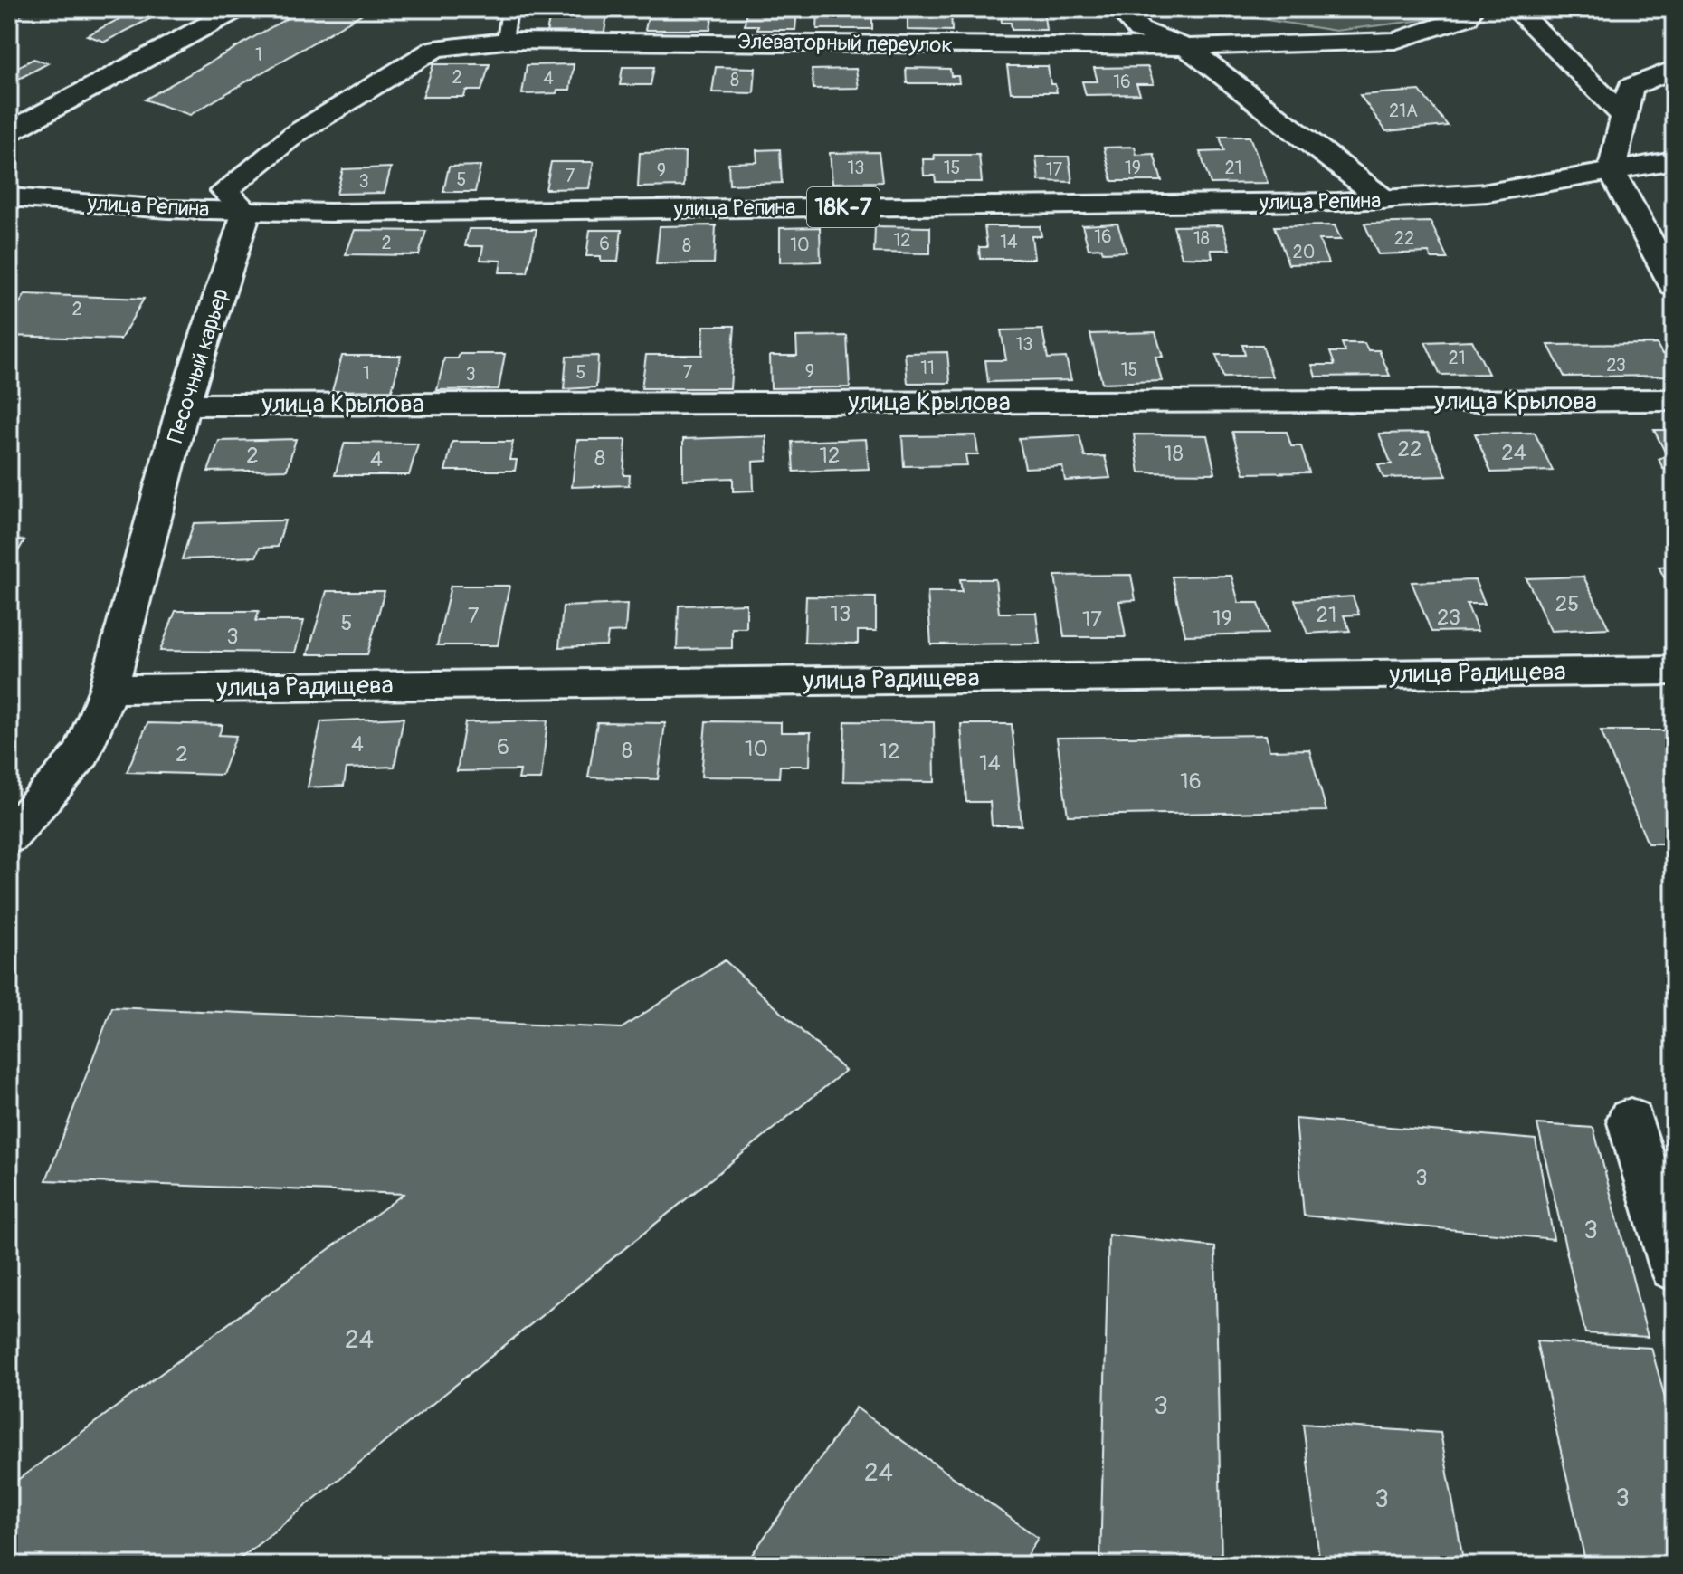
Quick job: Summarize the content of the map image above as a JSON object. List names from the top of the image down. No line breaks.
{"streets":{"street":["Элеваторный переулок","улица Репина","18К-7","Песочный карьер","улица Крылова","улица Радищева"]},"crossings":[["улица Репина","Песочный карьер"],["Песочный карьер","улица Крылова"],["Песочный карьер","улица Радищева"]],"house_numbers":["1","2","4","8","16","21А","13","15","19","21","17","9","7","5","3","16","18","22","12","14","2","6","10","8","20","2","13","21","23","11","15","9","5","7","1","3","22","24","18","2","12","8","4","25","13","21","7","23","19","17","5","3","4","6","10","8","12","2","14","16","3","3","24","3","24","3","3"]}
